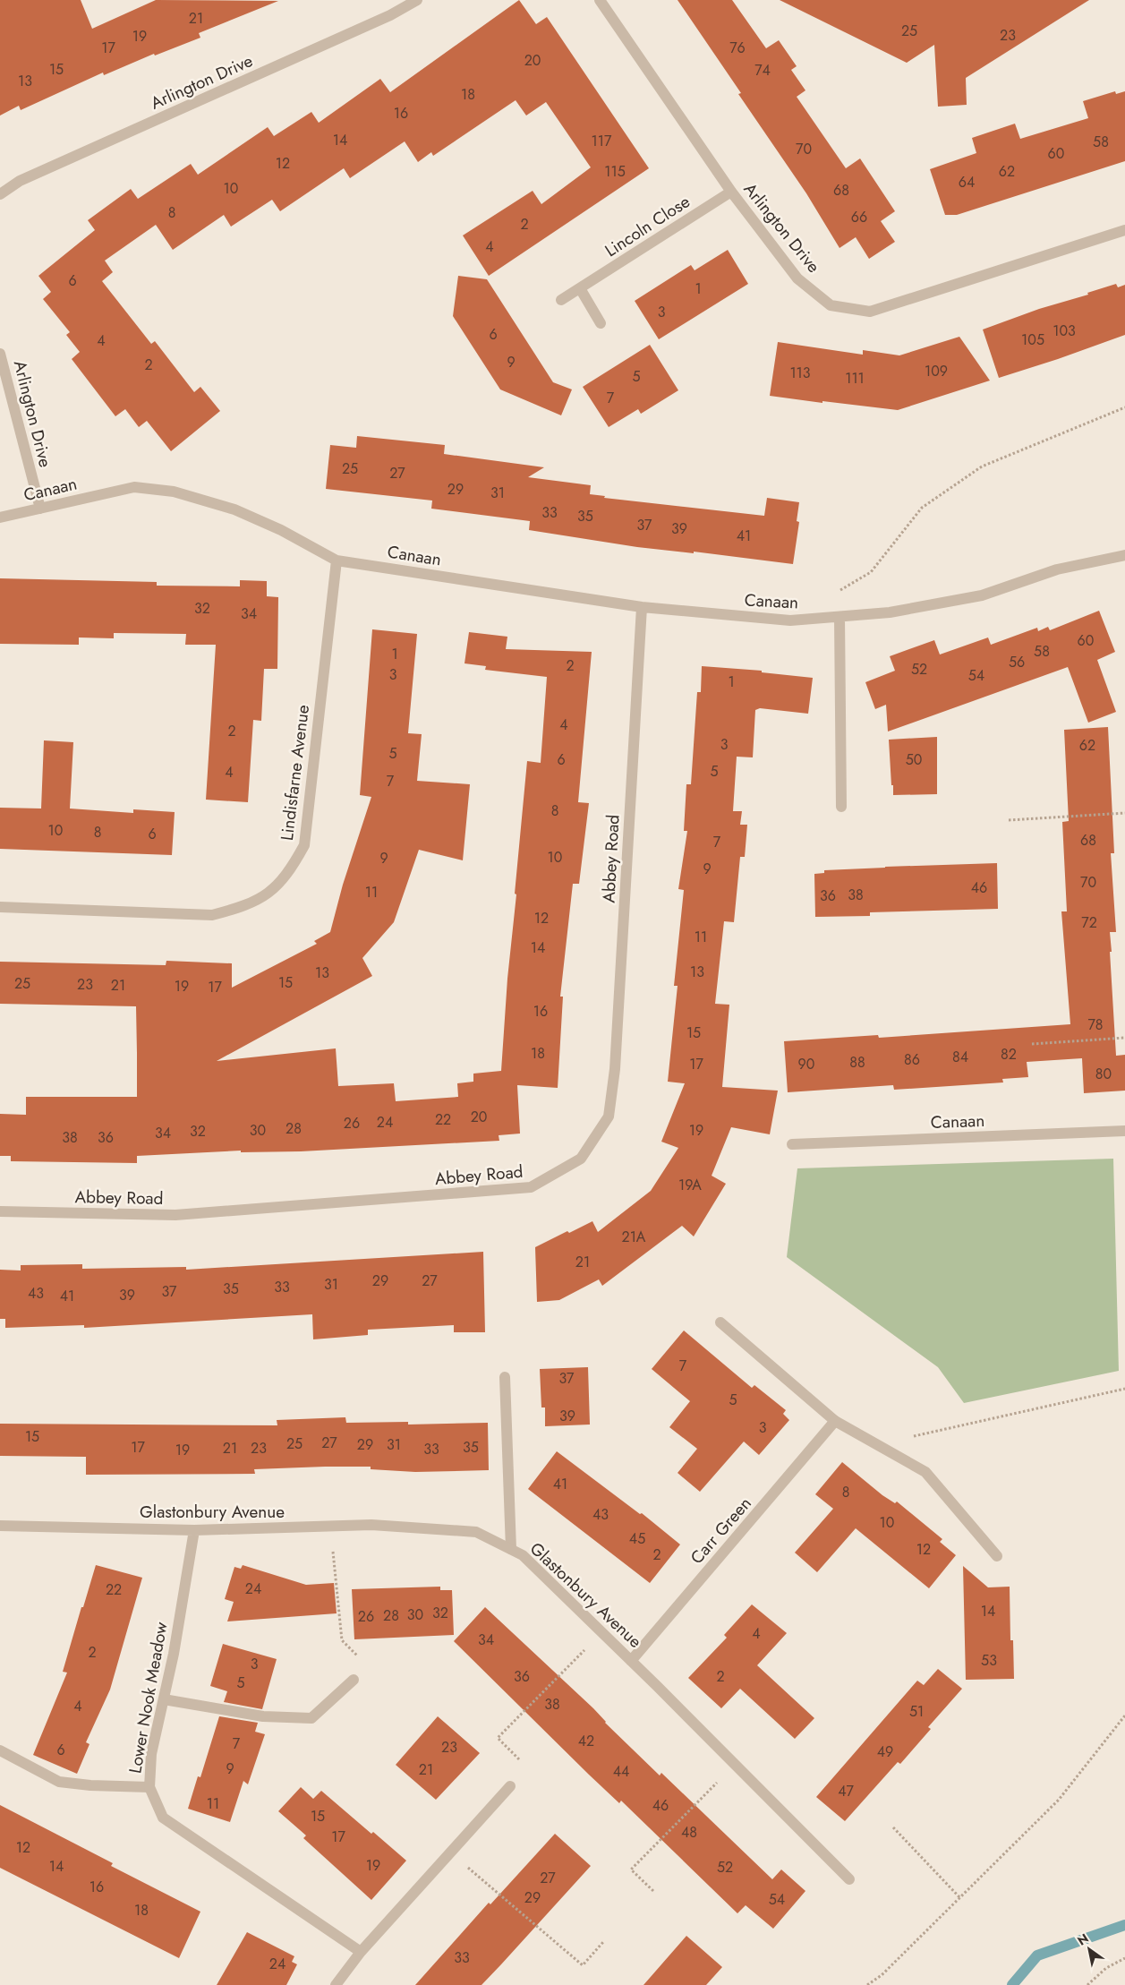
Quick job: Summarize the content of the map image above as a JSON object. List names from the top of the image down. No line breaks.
{"streets":{"street":["Arlington Drive","Lincoln Close","Canaan","Lindisfarne Avenue","Abbey Road","Glastonbury Avenue","Carr Green","Lower Nook Meadow"]},"crossings":[["Arlington Drive","Lincoln Close"],["Arlington Drive","Canaan"],["Canaan","Lindisfarne Avenue"],["Canaan","Abbey Road"],["Glastonbury Avenue","Carr Green"],["Glastonbury Avenue","Lower Nook Meadow"]],"house_numbers":["21","25","23","19","17","76","20","15","74","13","18","16","14","117","58","70","60","12","115","62","64","10","68","8","66","2","4","6","1","3","103","6","105","4","9","2","109","113","5","111","7","25","27","29","31","33","35","37","39","41","32","34","60","58","1","56","2","52","3","54","1","4","2","3","62","5","6","50","5","4","7","8","10","8","6","68","7","10","9","9","70","46","11","38","36","12","72","11","14","13","13","15","25","23","21","19","17","16","78","15","18","82","84","86","88","17","90","80","20","22","24","26","28","30","19","32","34","38","36","19A","21A","21","29","27","31","33","35","37","43","39","41","7","37","5","39","3","15","27","25","29","31","17","35","21","23","33","19","41","8","43","10","45","12","2","24","22","14","32","30","28","26","4","34","2","53","3","36","2","5","38","4","51","42","7","23","6","49","9","21","44","47","11","46","15","48","17","12","19","14","52","27","16","29","54","18","33","24"],"north":"top left"}
